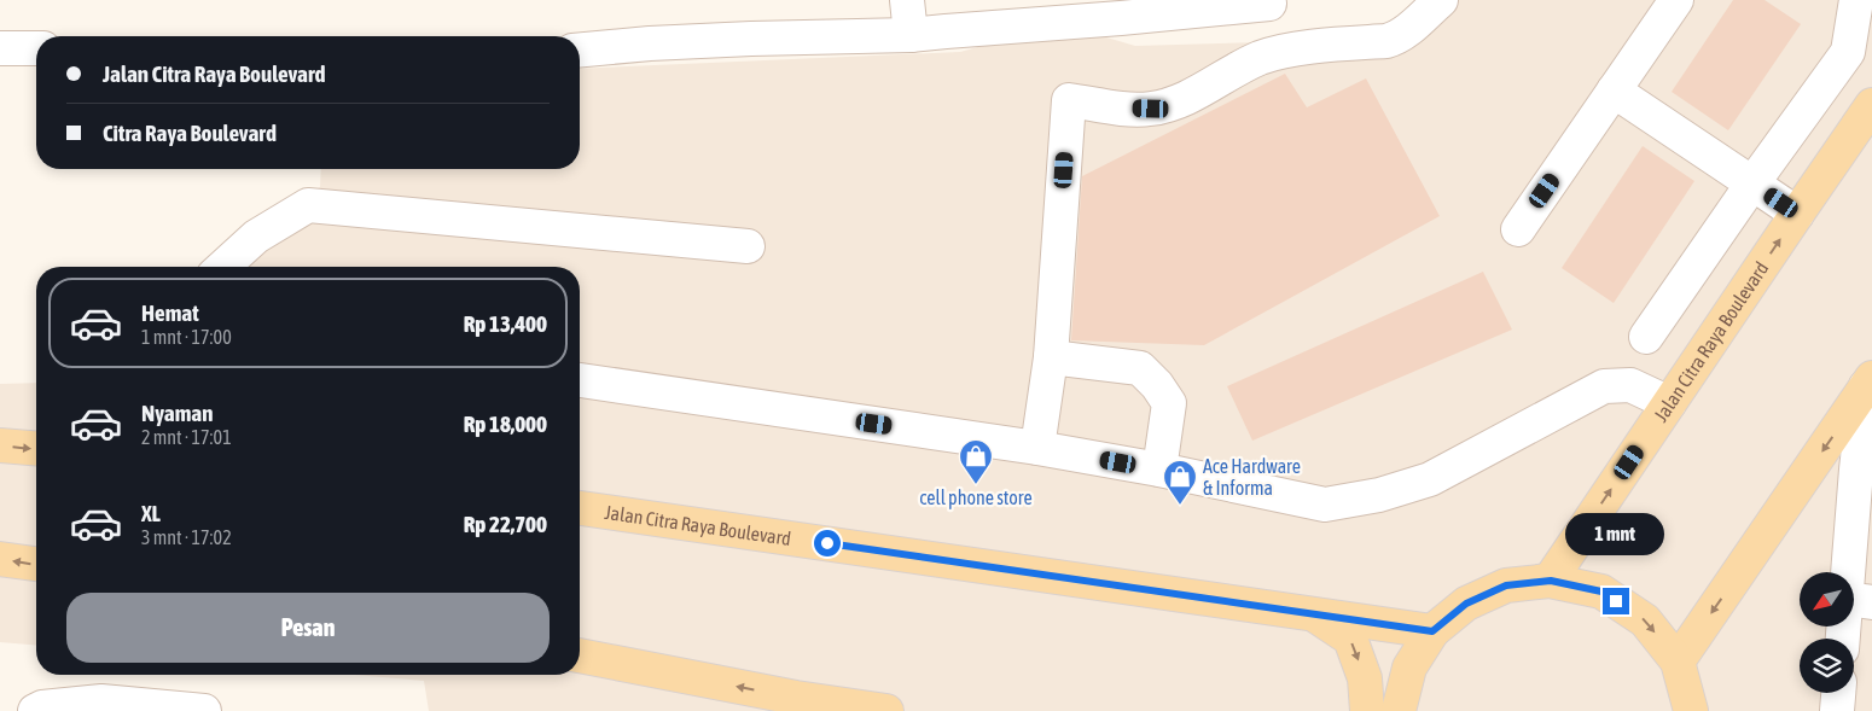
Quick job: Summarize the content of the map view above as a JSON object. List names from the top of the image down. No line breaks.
{"streets":{"main road":["Jalan Citra Raya Boulevard"]},"places":{"shop":["cell phone store","Ace Hardware & Informa"]},"north":"bottom left","page":{"banner":["Jalan Citra Raya Boulevard","Citra Raya Boulevard"],"list":[{"name":"Hemat","note":"1 mnt · 17:00","value":"Rp 13,400"},{"name":"Nyaman","note":"2 mnt · 17:01","value":"Rp 18,000"},{"name":"XL","note":"3 mnt · 17:02","value":"Rp 22,700"}],"bubble":"1 mnt","buttons":"Pesan"}}
